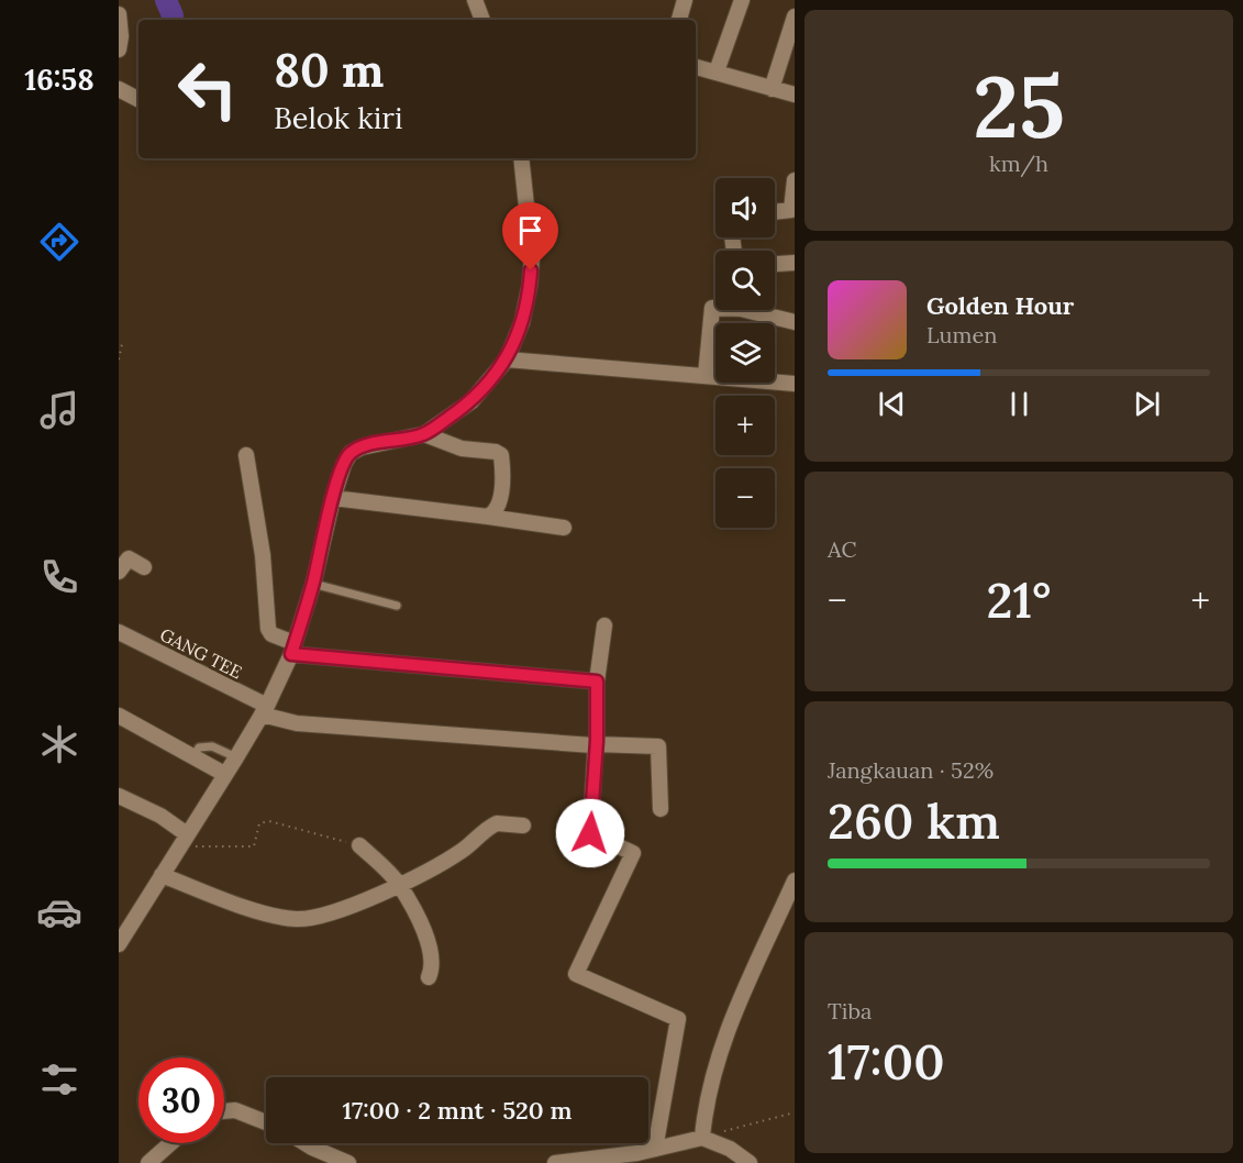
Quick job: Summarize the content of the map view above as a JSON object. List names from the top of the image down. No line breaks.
{"streets":{"street":["GANG TEE"]},"page":{"tabs":"16:58","tile":[["25","km/h"],"AC",["Jangkauan · 52%","260 km"],["Tiba","17:00"]],"turn":["80 m","Belok kiri"],"map_buttons":["+","−"],"song":["Golden Hour","Lumen"],"heat":["−","21°","+"],"limit":"30","trip":"17:00 · 2 mnt · 520 m"}}
